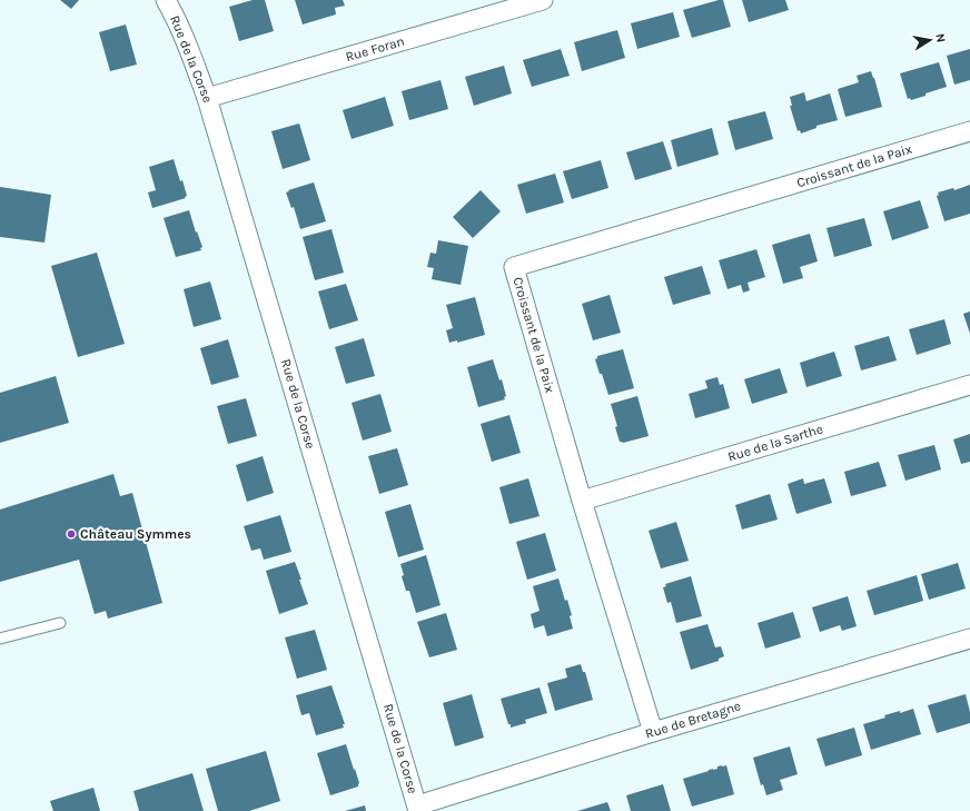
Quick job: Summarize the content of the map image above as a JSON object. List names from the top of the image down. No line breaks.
{"streets":{"street":["Rue Foran","Rue de la Corse","Croissant de la Paix","Rue de la Sarthe","Rue de Bretagne"]},"crossings":[["Rue Foran","Rue de la Corse"],["Rue de la Corse","Rue de Bretagne"],["Croissant de la Paix","Rue de la Sarthe"],["Croissant de la Paix","Rue de Bretagne"]],"places":["Château Symmes"],"north":"right"}
